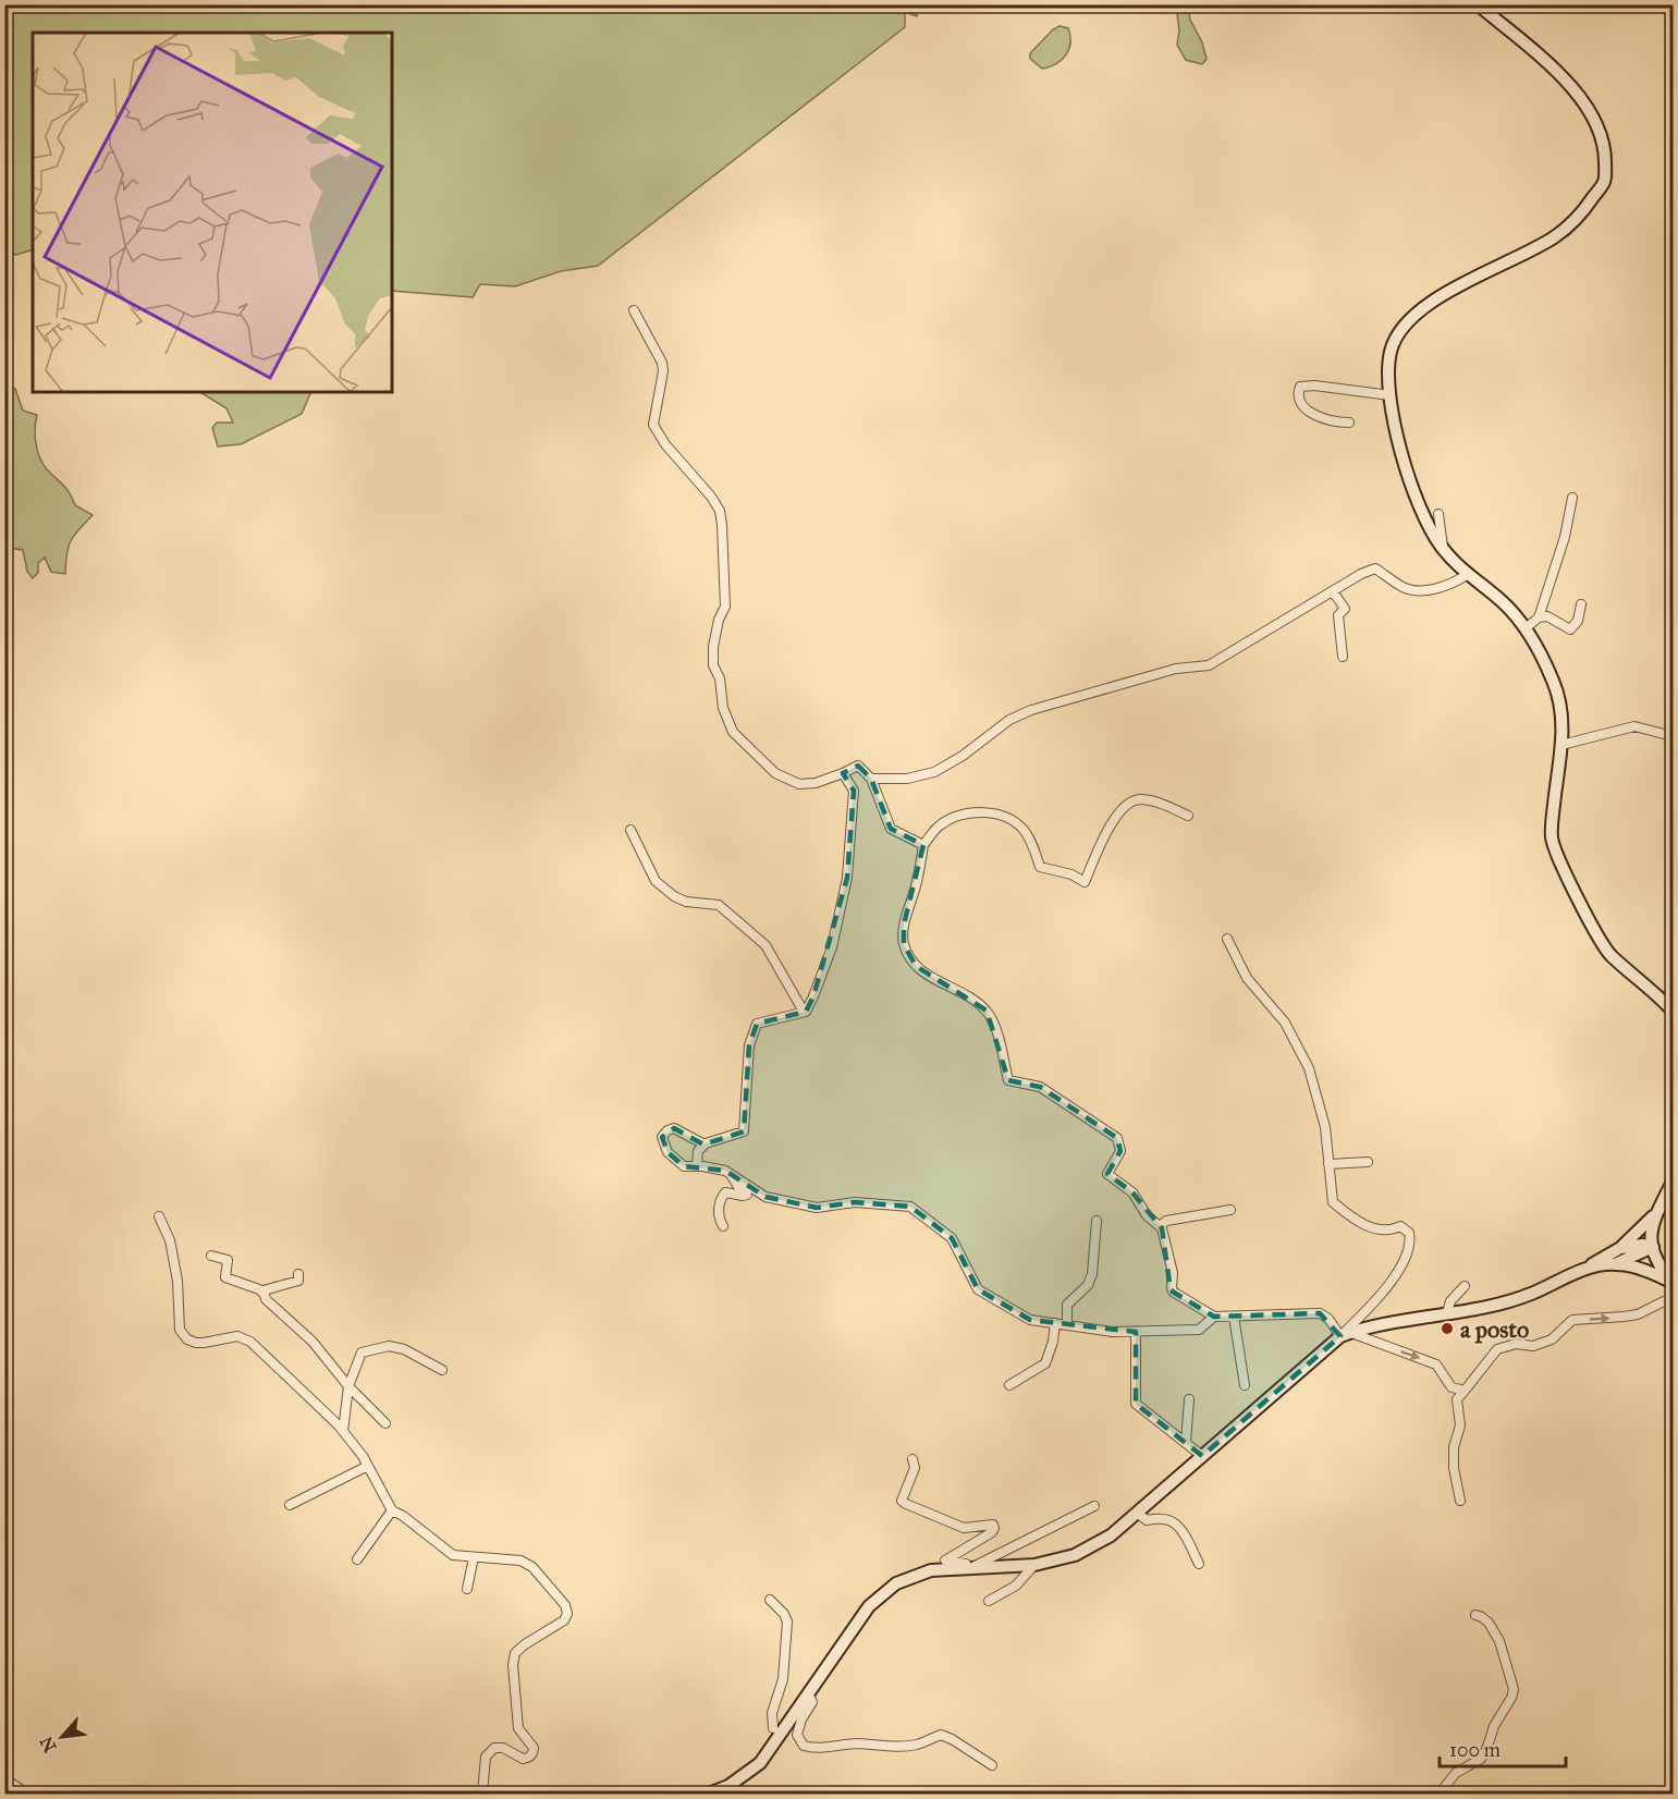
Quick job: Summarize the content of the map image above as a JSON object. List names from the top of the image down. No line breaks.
{"places":["a posto"],"scale_bar":"100 m","north":"bottom left"}
